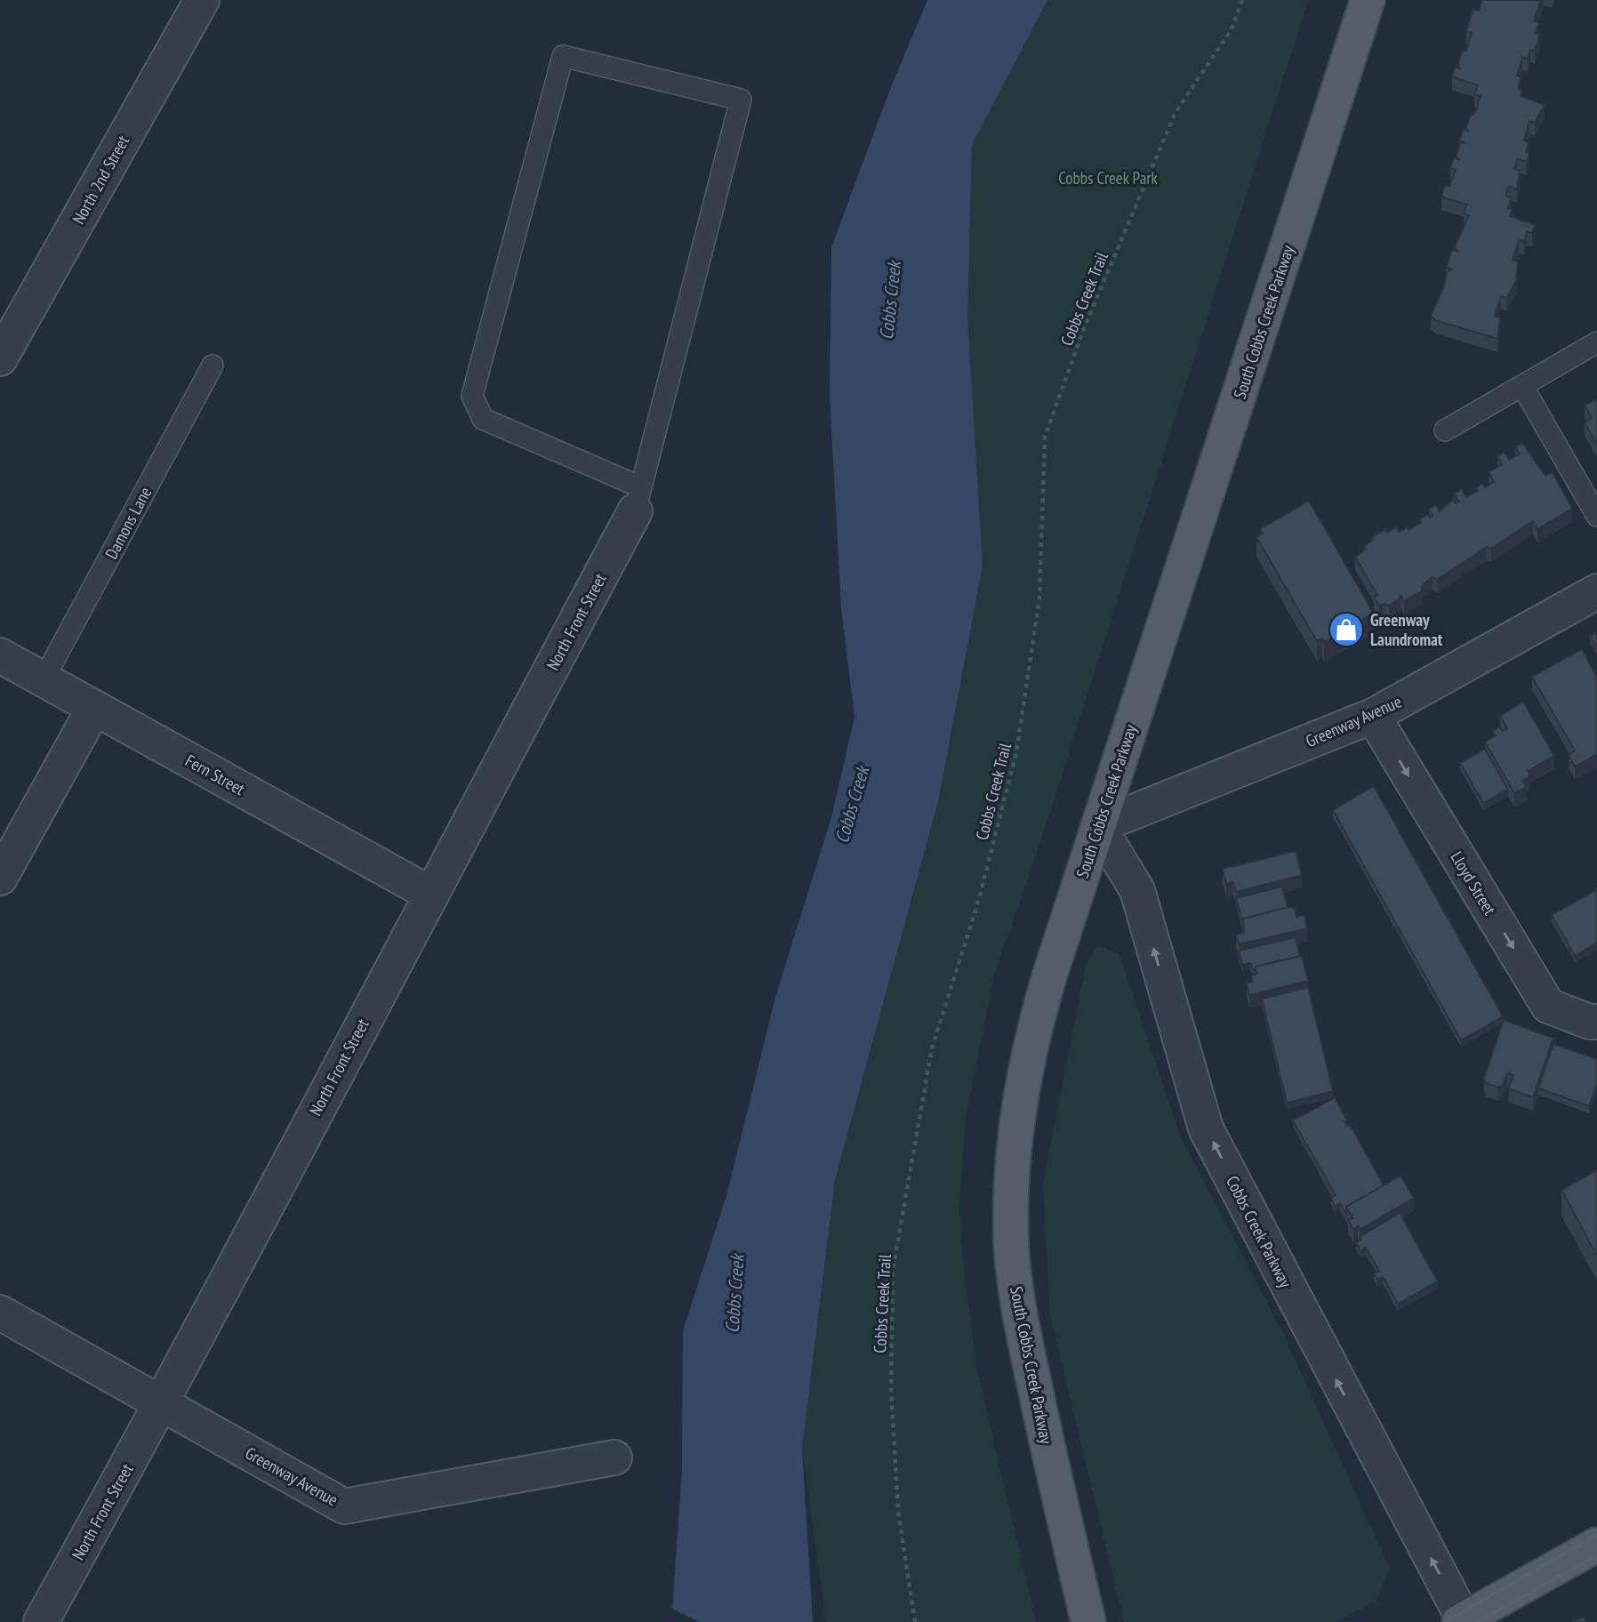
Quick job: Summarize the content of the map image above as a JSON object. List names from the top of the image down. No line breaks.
{"streets":{"main road":["South Cobbs Creek Parkway"],"street":["North 2nd Street","North Front Street","Greenway Avenue","Fern Street","Lloyd Street","Cobbs Creek Parkway"],"lane":["Damons Lane"],"path":["Cobbs Creek Trail"]},"crossings":[["South Cobbs Creek Parkway","Greenway Avenue"],["South Cobbs Creek Parkway","Cobbs Creek Parkway"],["Damons Lane","Fern Street"],["North Front Street","Greenway Avenue"],["North Front Street","Fern Street"],["Greenway Avenue","Lloyd Street"],["Greenway Avenue","Cobbs Creek Parkway"]],"one_way":["Lloyd Street","Cobbs Creek Parkway"],"water":["Cobbs Creek"],"parks":["Cobbs Creek Park"],"places":{"shop":["Greenway Laundromat"]}}
